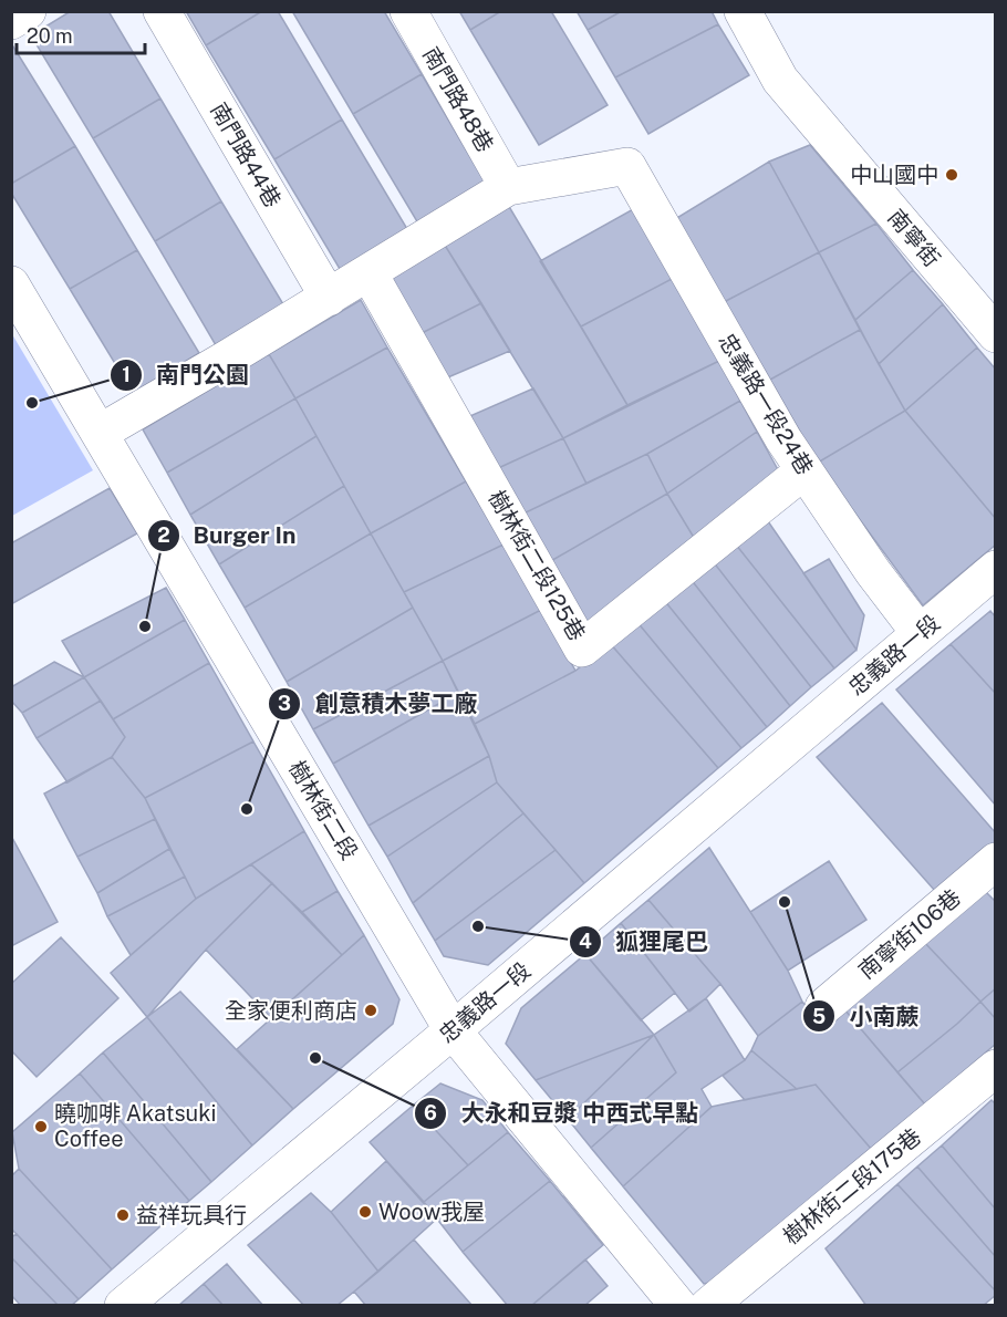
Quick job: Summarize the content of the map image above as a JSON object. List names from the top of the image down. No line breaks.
{"streets":{"street":["南門路48巷","南門路44巷","南寧街","忠義路一段24巷","樹林街二段125巷","忠義路一段","樹林街二段","南寧街106巷","樹林街二段175巷"]},"crossings":[["南門路48巷","忠義路一段24巷"],["忠義路一段24巷","樹林街二段125巷"],["忠義路一段24巷","忠義路一段"],["忠義路一段","樹林街二段"]],"places":["中山國中","南門公園","Burger In","創意積木夢工廠","小南蕨","狐狸尾巴","全家便利商店","大永和豆漿 中西式早點","曉咖啡 Akatsuki Coffee","Woow我屋","益祥玩具行"],"scale_bar":"20 m"}
